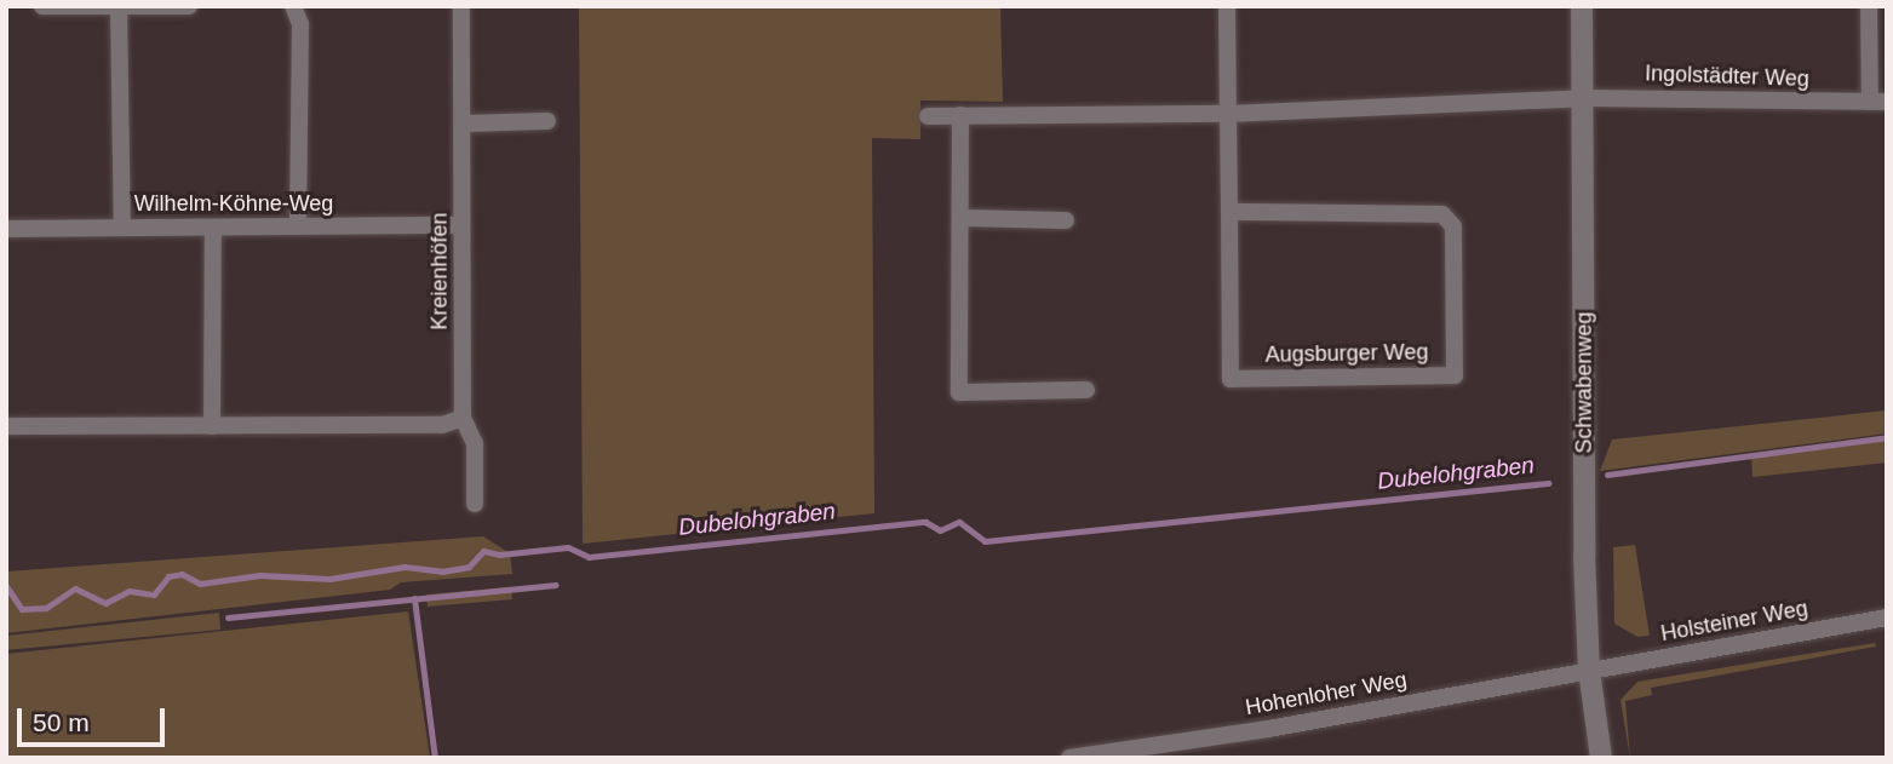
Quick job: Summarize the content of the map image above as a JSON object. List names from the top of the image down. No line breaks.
{"streets":{"street":["Ingolstädter Weg","Wilhelm-Köhne-Weg","Kreienhöfen","Augsburger Weg","Schwabenweg","Holsteiner Weg","Hohenloher Weg"]},"crossings":[["Ingolstädter Weg","Schwabenweg"],["Wilhelm-Köhne-Weg","Kreienhöfen"],["Schwabenweg","Holsteiner Weg"],["Schwabenweg","Hohenloher Weg"],["Holsteiner Weg","Hohenloher Weg"]],"water":["Dubelohgraben"],"scale_bar":"50 m"}
